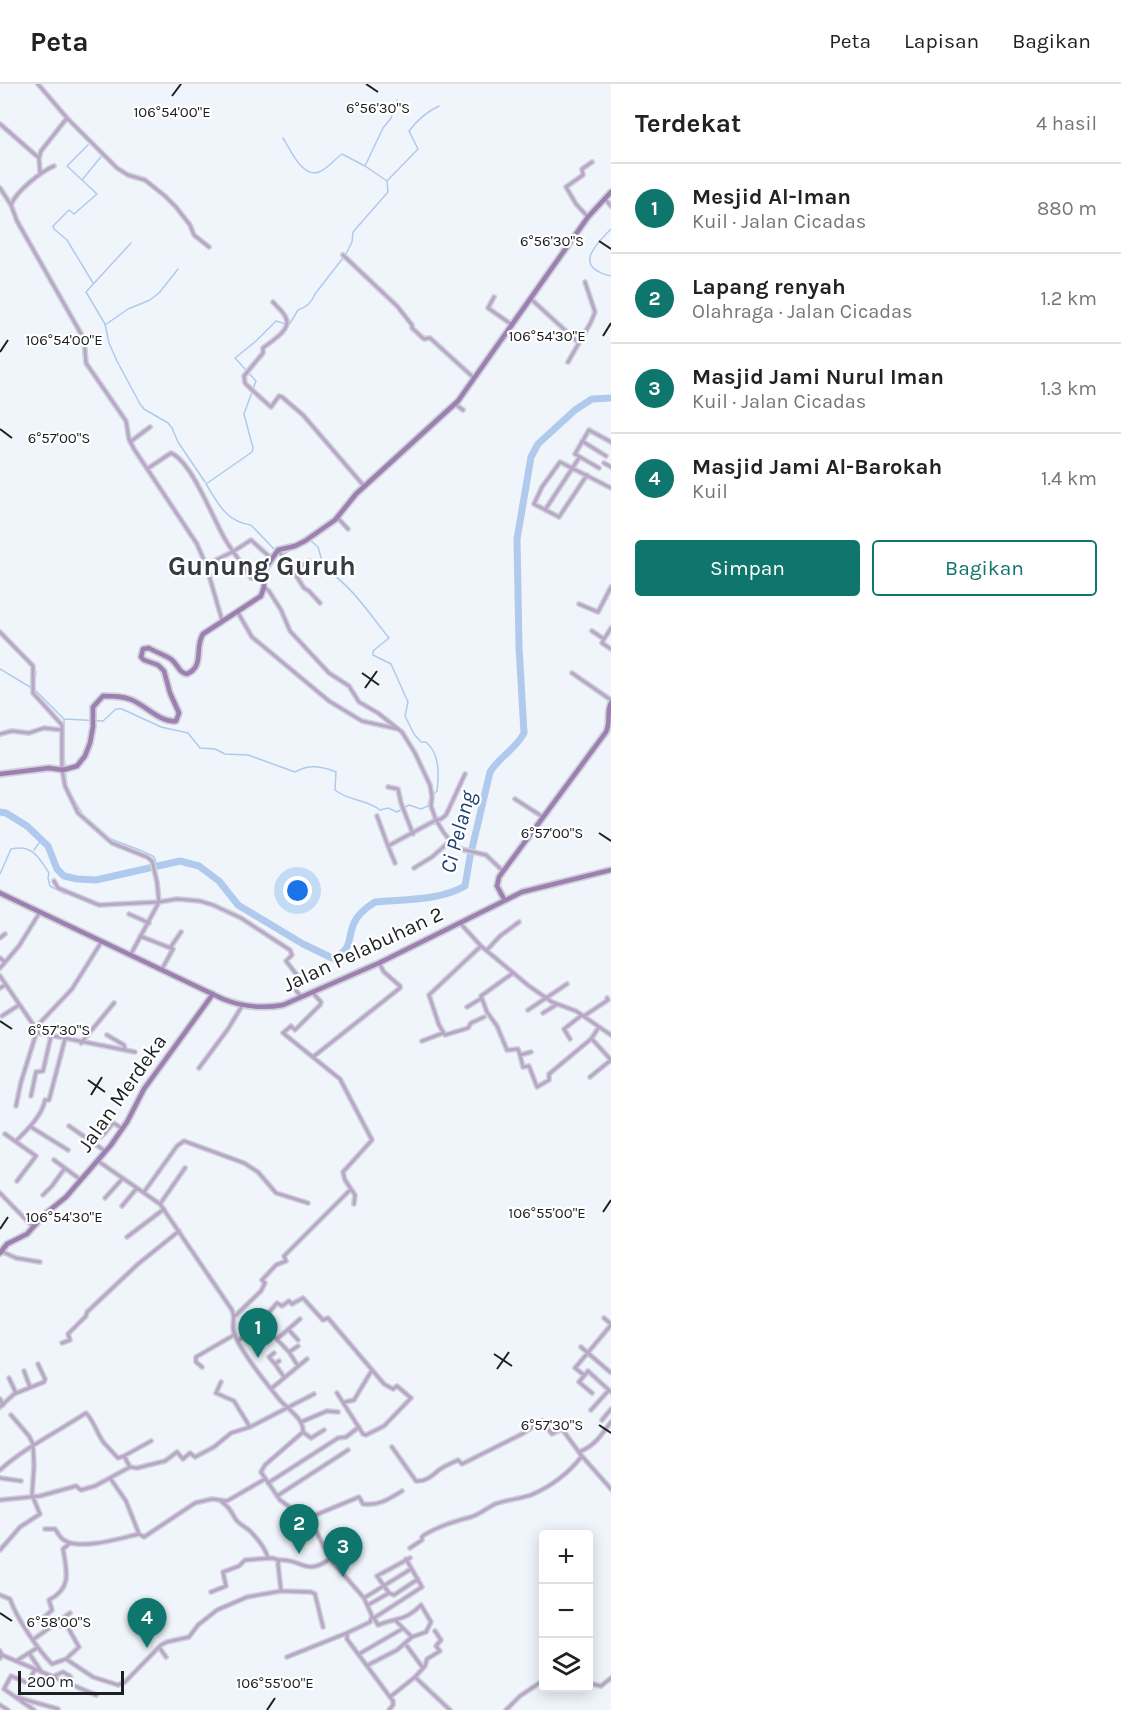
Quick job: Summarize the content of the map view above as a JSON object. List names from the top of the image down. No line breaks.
{"streets":{"street":["Jalan Pelabuhan 2","Jalan Merdeka"]},"crossings":[["Jalan Pelabuhan 2","Jalan Merdeka"]],"districts":["Gunung Guruh"],"water":["Ci Pelang"],"scale_bar":"200 m","page":{"header":"Peta","nav":["Peta","Lapisan","Bagikan"],"heading":["Terdekat","4 hasil"],"list":[{"mark":"1","name":"Mesjid Al-Iman","note":"Kuil · Jalan Cicadas","value":"880 m"},{"mark":"2","name":"Lapang renyah","note":"Olahraga · Jalan Cicadas","value":"1.2 km"},{"mark":"3","name":"Masjid Jami Nurul Iman","note":"Kuil · Jalan Cicadas","value":"1.3 km"},{"mark":"4","name":"Masjid Jami Al-Barokah","note":"Kuil","value":"1.4 km"}],"buttons":["Simpan","Bagikan"],"pins":["1","2","3","4"],"map_buttons":["+","−"],"scale":"200 m"},"coordinates":["6°56'30\"S","106°54'00\"E","106°54'30\"E","6°57'00\"S","6°57'30\"S","106°55'00\"E","6°58'00\"S"]}
